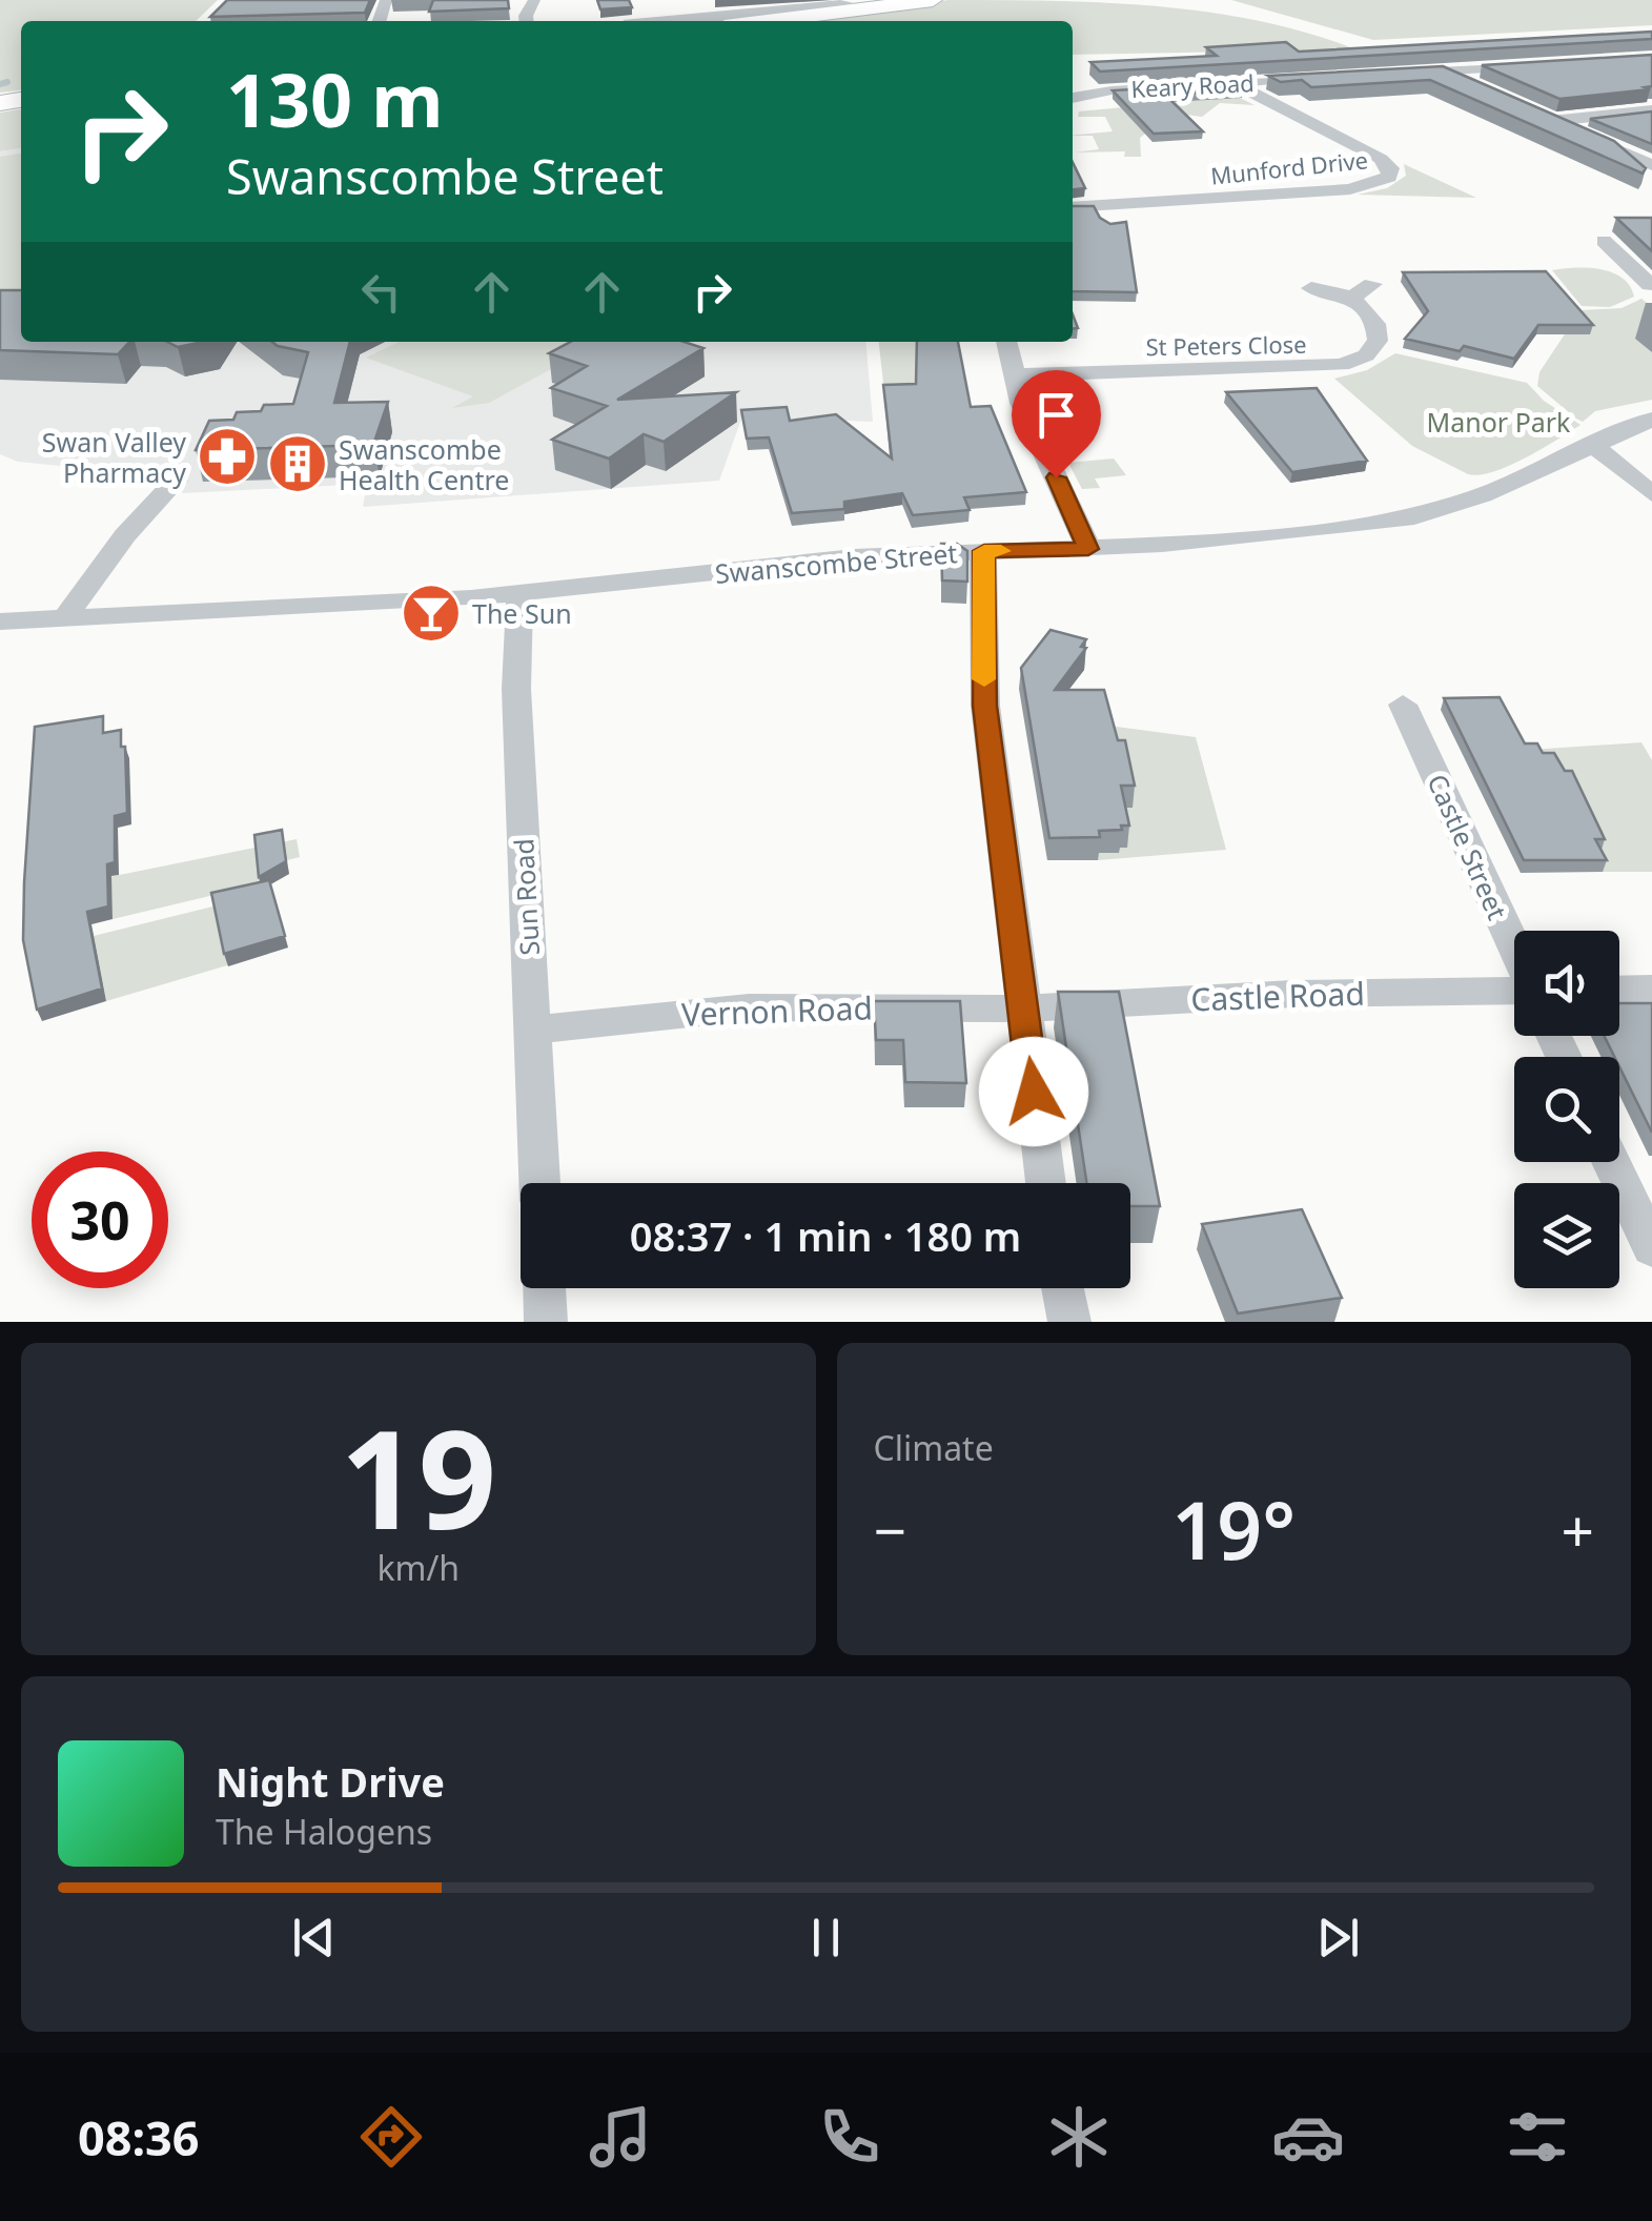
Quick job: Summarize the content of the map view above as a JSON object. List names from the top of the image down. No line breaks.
{"streets":{"street":["Keary Road","Munford Drive","St Peters Close","Swanscombe Street","Castle Street","Sun Road","Castle Road","Vernon Road"]},"crossings":[["Keary Road","Munford Drive"],["Swanscombe Street","Sun Road"],["Sun Road","Vernon Road"],["Castle Road","Vernon Road"]],"parks":["Manor Park"],"places":{"pharmacy":["Swan Valley Pharmacy"],"building":["Swanscombe Health Centre"],"bar":["The Sun"]},"page":{"turn":["130 m","Swanscombe Street"],"limit":"30","trip":"08:37 · 1 min · 180 m","tile":[["19","km/h"],"Climate"],"heat":["−","19°","+"],"song":["Night Drive","The Halogens"],"tabs":"08:36"}}
